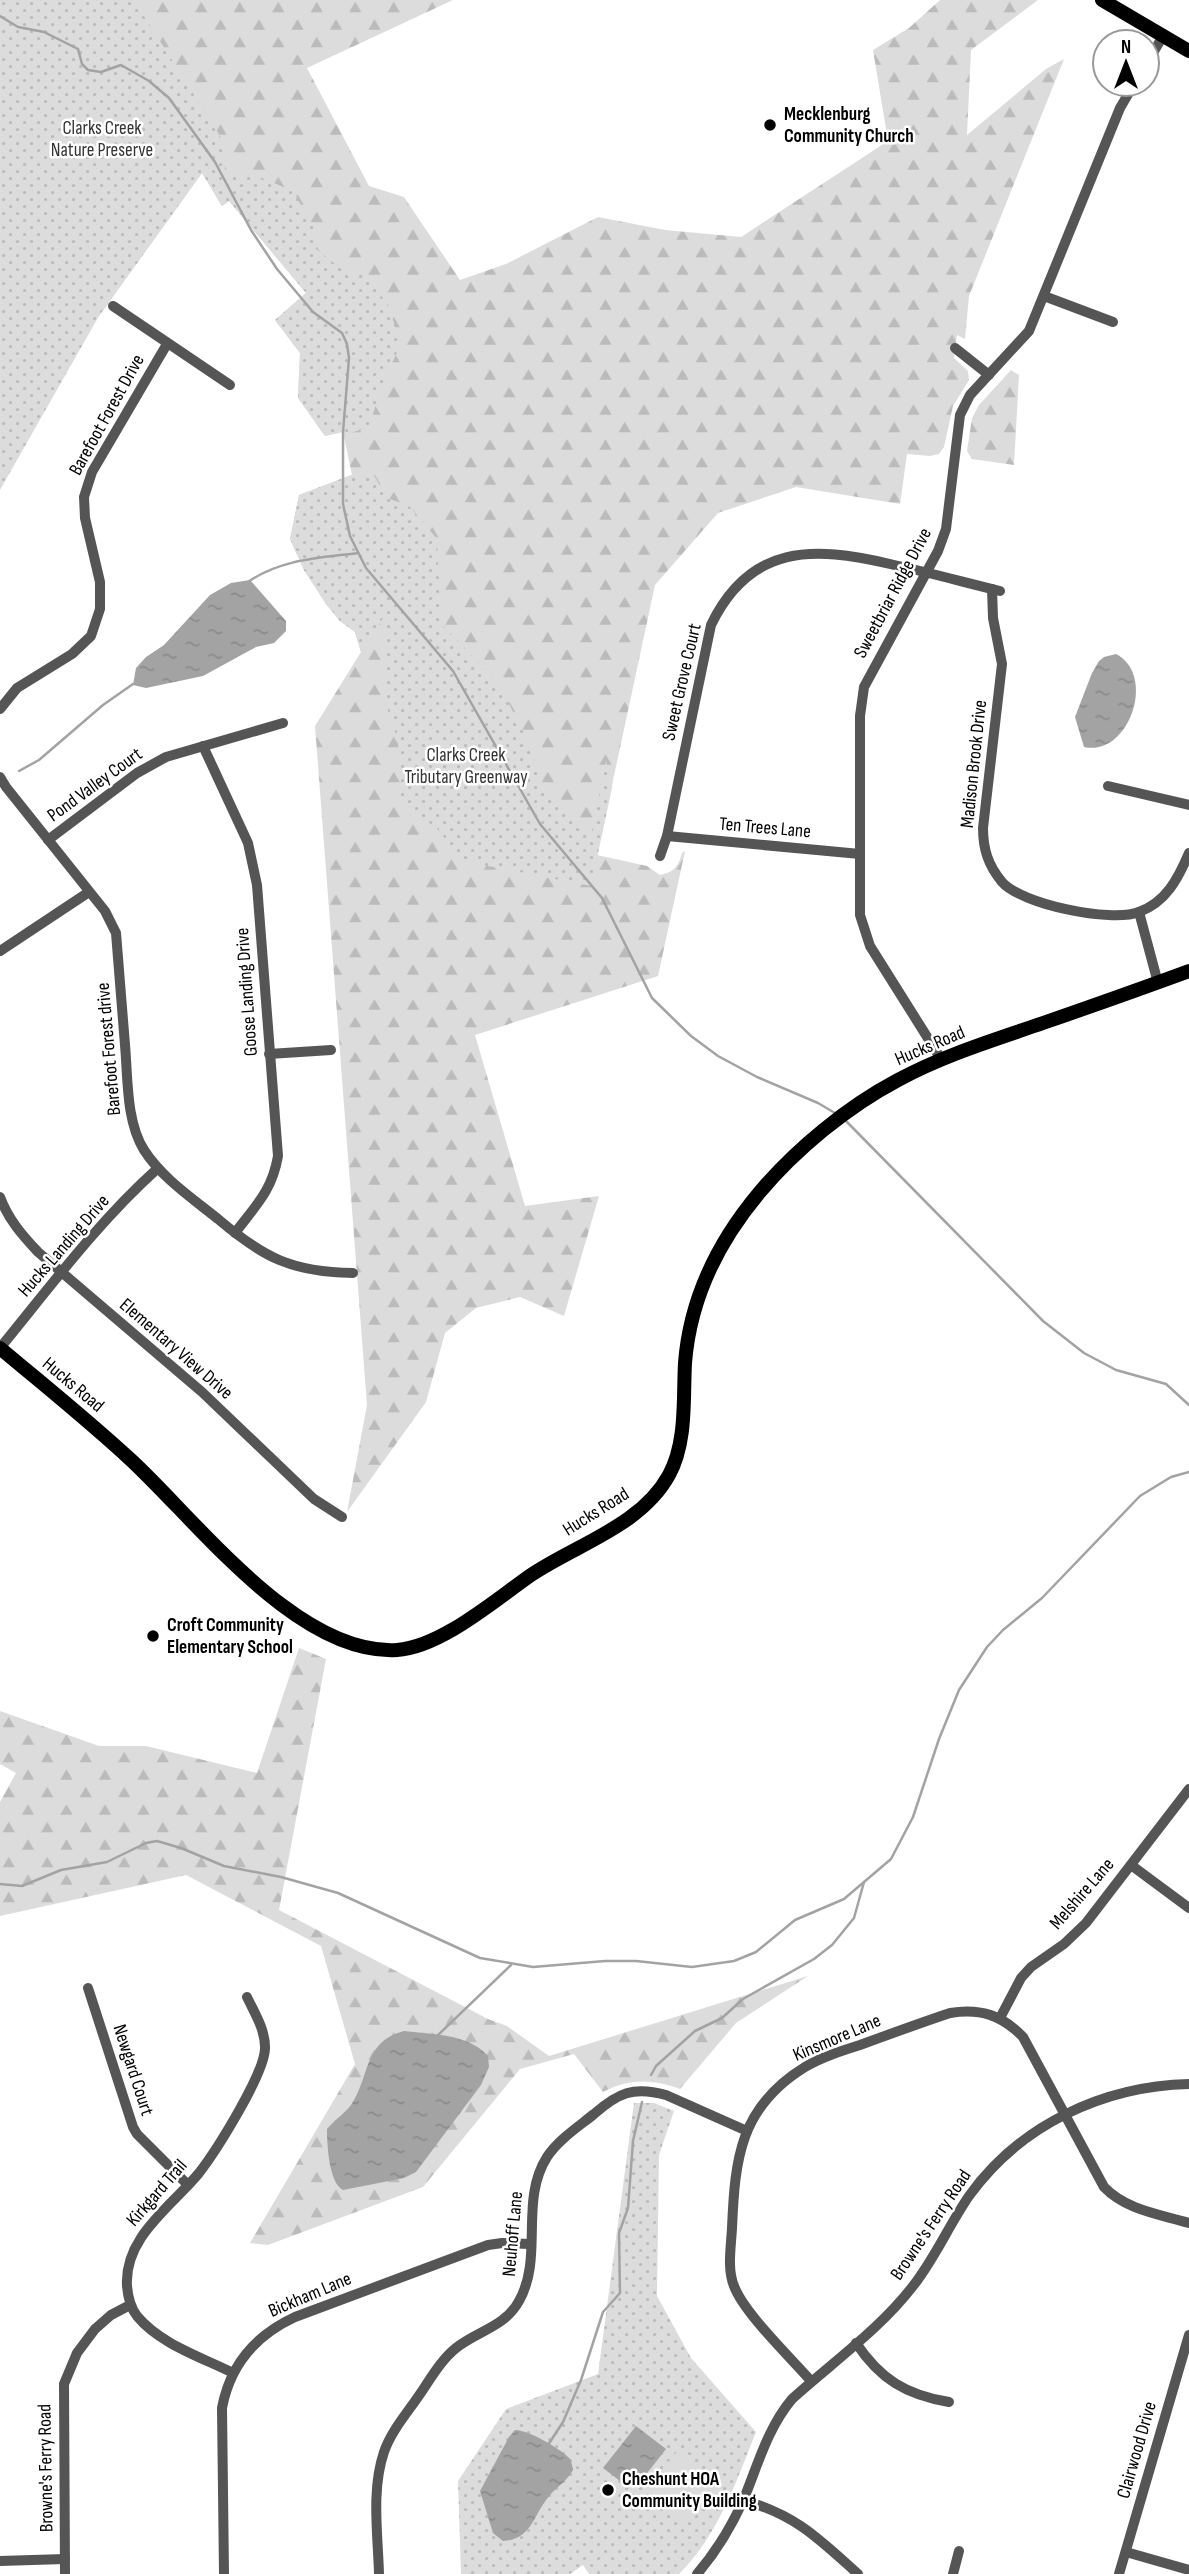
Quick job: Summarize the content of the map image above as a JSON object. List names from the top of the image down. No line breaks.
{"streets":{"main road":["Hucks Road"],"street":["Barefoot Forest Drive","Sweetbriar Ridge Drive","Sweet Grove Court","Madison Brook Drive","Pond Valley Court","Ten Trees Lane","Goose Landing Drive","Barefoot Forest drive","Hucks Landing Drive","Elementary View Drive","Melshire Lane","Kinsmore Lane","Newgard Court","Kirkgard Trail","Browne's Ferry Road","Neuhoff Lane","Bickham Lane","Clairwood Drive"]},"crossings":[["Sweetbriar Ridge Drive","Sweet Grove Court"],["Sweetbriar Ridge Drive","Ten Trees Lane"],["Sweetbriar Ridge Drive","Hucks Road"],["Sweet Grove Court","Madison Brook Drive"],["Sweet Grove Court","Ten Trees Lane"],["Pond Valley Court","Goose Landing Drive"],["Pond Valley Court","Barefoot Forest drive"],["Goose Landing Drive","Barefoot Forest drive"],["Hucks Road","Hucks Landing Drive"],["Barefoot Forest drive","Hucks Landing Drive"],["Hucks Landing Drive","Elementary View Drive"],["Melshire Lane","Kinsmore Lane"],["Kinsmore Lane","Browne's Ferry Road"],["Kinsmore Lane","Neuhoff Lane"],["Newgard Court","Kirkgard Trail"],["Kirkgard Trail","Browne's Ferry Road"],["Neuhoff Lane","Bickham Lane"]],"parks":["Clarks Creek Nature Preserve","Clarks Creek Tributary Greenway"],"places":["Mecklenburg Community Church","Croft Community Elementary School","Cheshunt HOA Community Building"],"north":"top"}
